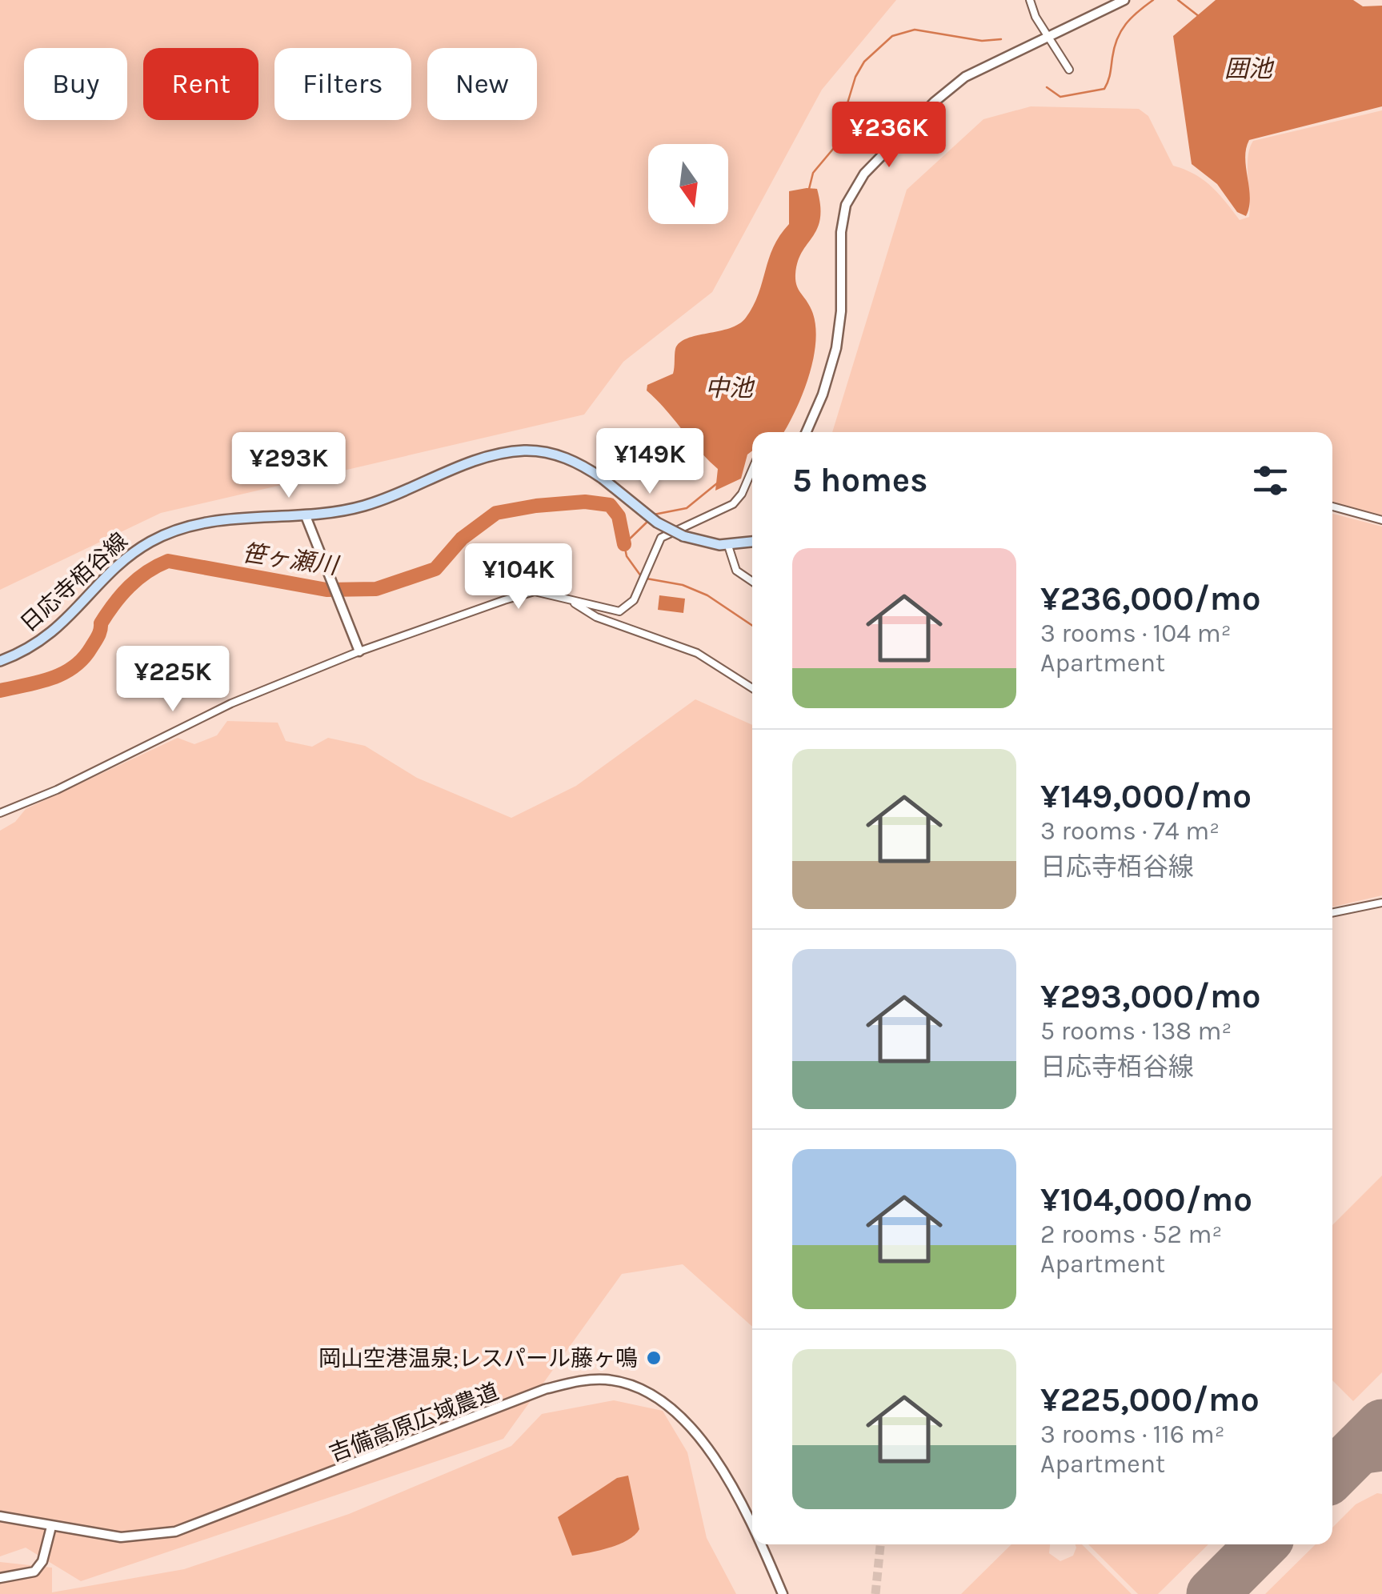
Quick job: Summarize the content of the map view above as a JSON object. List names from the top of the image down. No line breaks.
{"streets":{"main road":["日応寺栢谷線"],"street":["吉備高原広域農道"]},"water":["囲池","中池","笹ヶ瀬川"],"places":["岡山空港温泉;レスパール藤ヶ鳴"],"north":"bottom","page":{"chip":["Buy","Rent","Filters","New"],"price":["¥236K","¥149K","¥293K","¥104K","¥225K"],"heading":"5 homes","list":[{"name":"¥236,000/mo","note":"3 rooms · 104 m² · Apartment"},{"name":"¥149,000/mo","note":"3 rooms · 74 m² · 日応寺栢谷線"},{"name":"¥293,000/mo","note":"5 rooms · 138 m² · 日応寺栢谷線"},{"name":"¥104,000/mo","note":"2 rooms · 52 m² · Apartment"},{"name":"¥225,000/mo","note":"3 rooms · 116 m² · Apartment"}]}}
